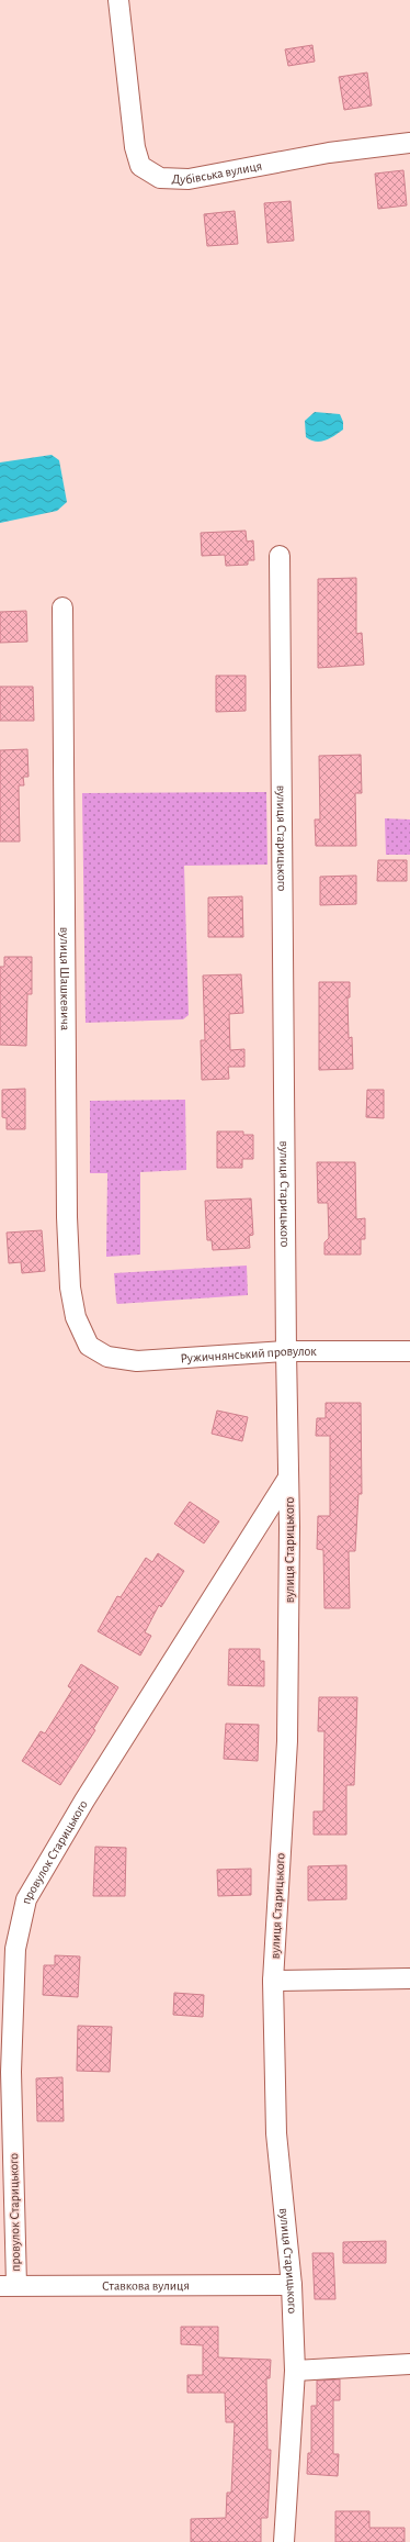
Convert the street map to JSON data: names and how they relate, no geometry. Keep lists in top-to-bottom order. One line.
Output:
{"streets":{"street":["Дубівська вулиця","вулиця Старицького","вулиця Шашкевича","Ружичнянський провулок","провулок Старицького","Ставкова вулиця"]},"crossings":[["вулиця Старицького","Ружичнянський провулок"],["вулиця Старицького","провулок Старицького"],["вулиця Старицького","Ставкова вулиця"],["вулиця Шашкевича","Ружичнянський провулок"],["провулок Старицького","Ставкова вулиця"]]}
